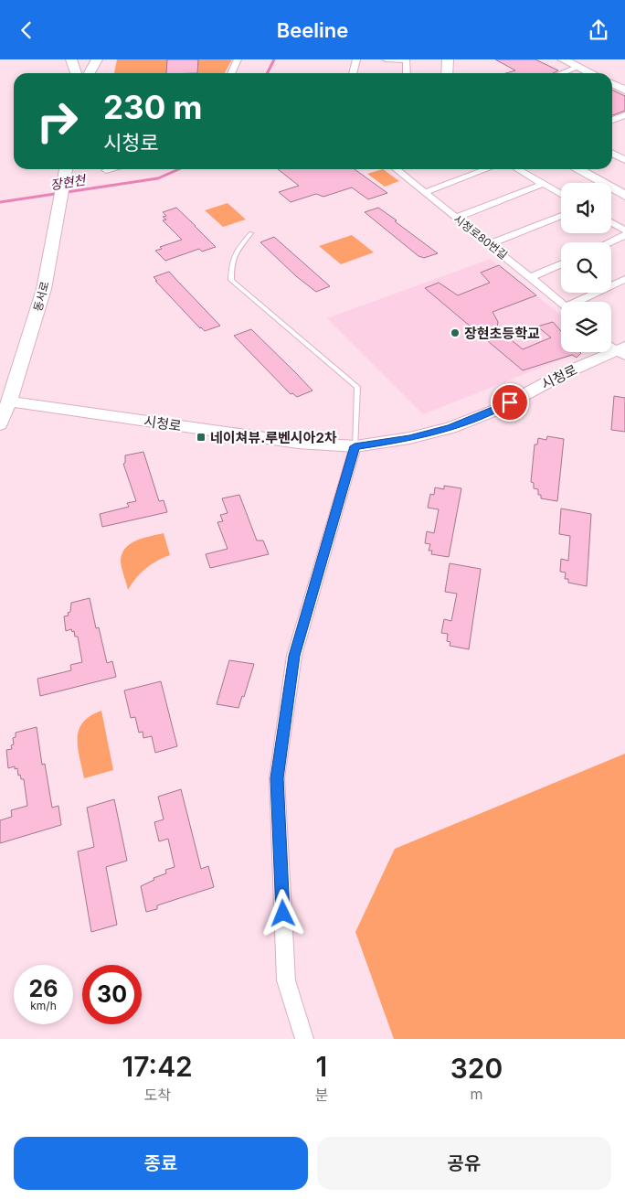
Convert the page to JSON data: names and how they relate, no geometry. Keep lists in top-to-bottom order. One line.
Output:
{"streets":{"street":["시청로80번길","동서로","시청로"]},"crossings":[["동서로","시청로"]],"water":["장현천"],"places":{"other":["장현초등학교"],"transit":["네이쳐뷰.루벤시아2차"]},"page":{"header":"Beeline","turn":["230 m","시청로"],"speed":"26 km/h","limit":"30","eta":["17:42","도착","1","분","320","m"],"buttons":["종료","공유"]}}
